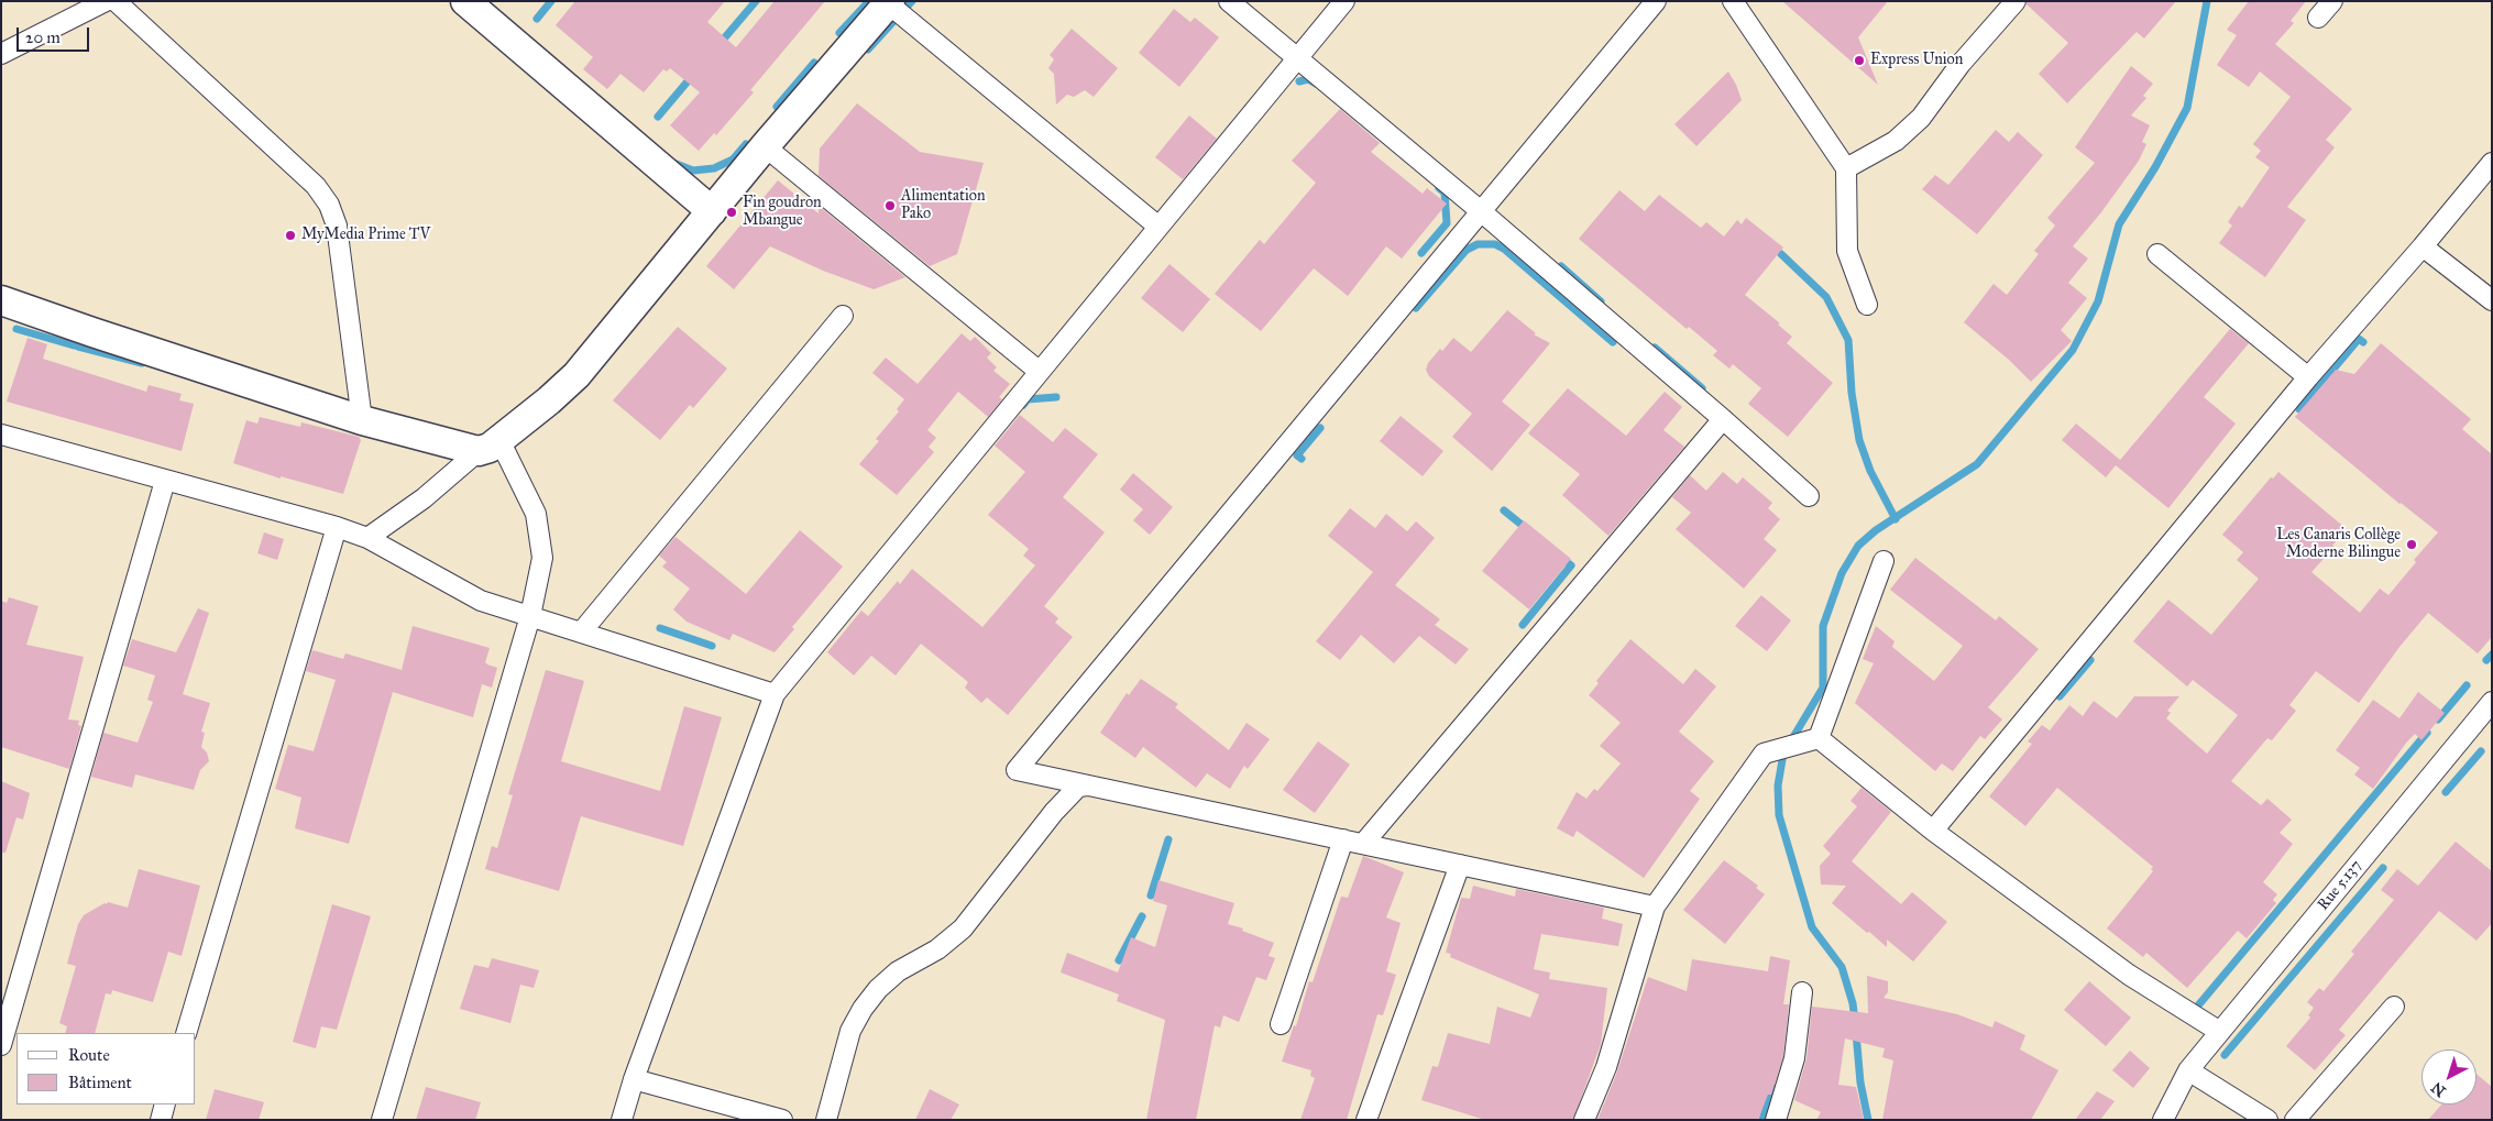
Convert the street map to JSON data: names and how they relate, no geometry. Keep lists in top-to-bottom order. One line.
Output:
{"streets":{"street":["Rue 5.137"]},"places":["Express Union","Alimentation Pako","Fin goudron Mbangue","MyMedia Prime TV","Les Canaris Collège Moderne Bilingue"],"legend":["Route","Bâtiment"],"scale_bar":"20 m","north":"bottom left"}
